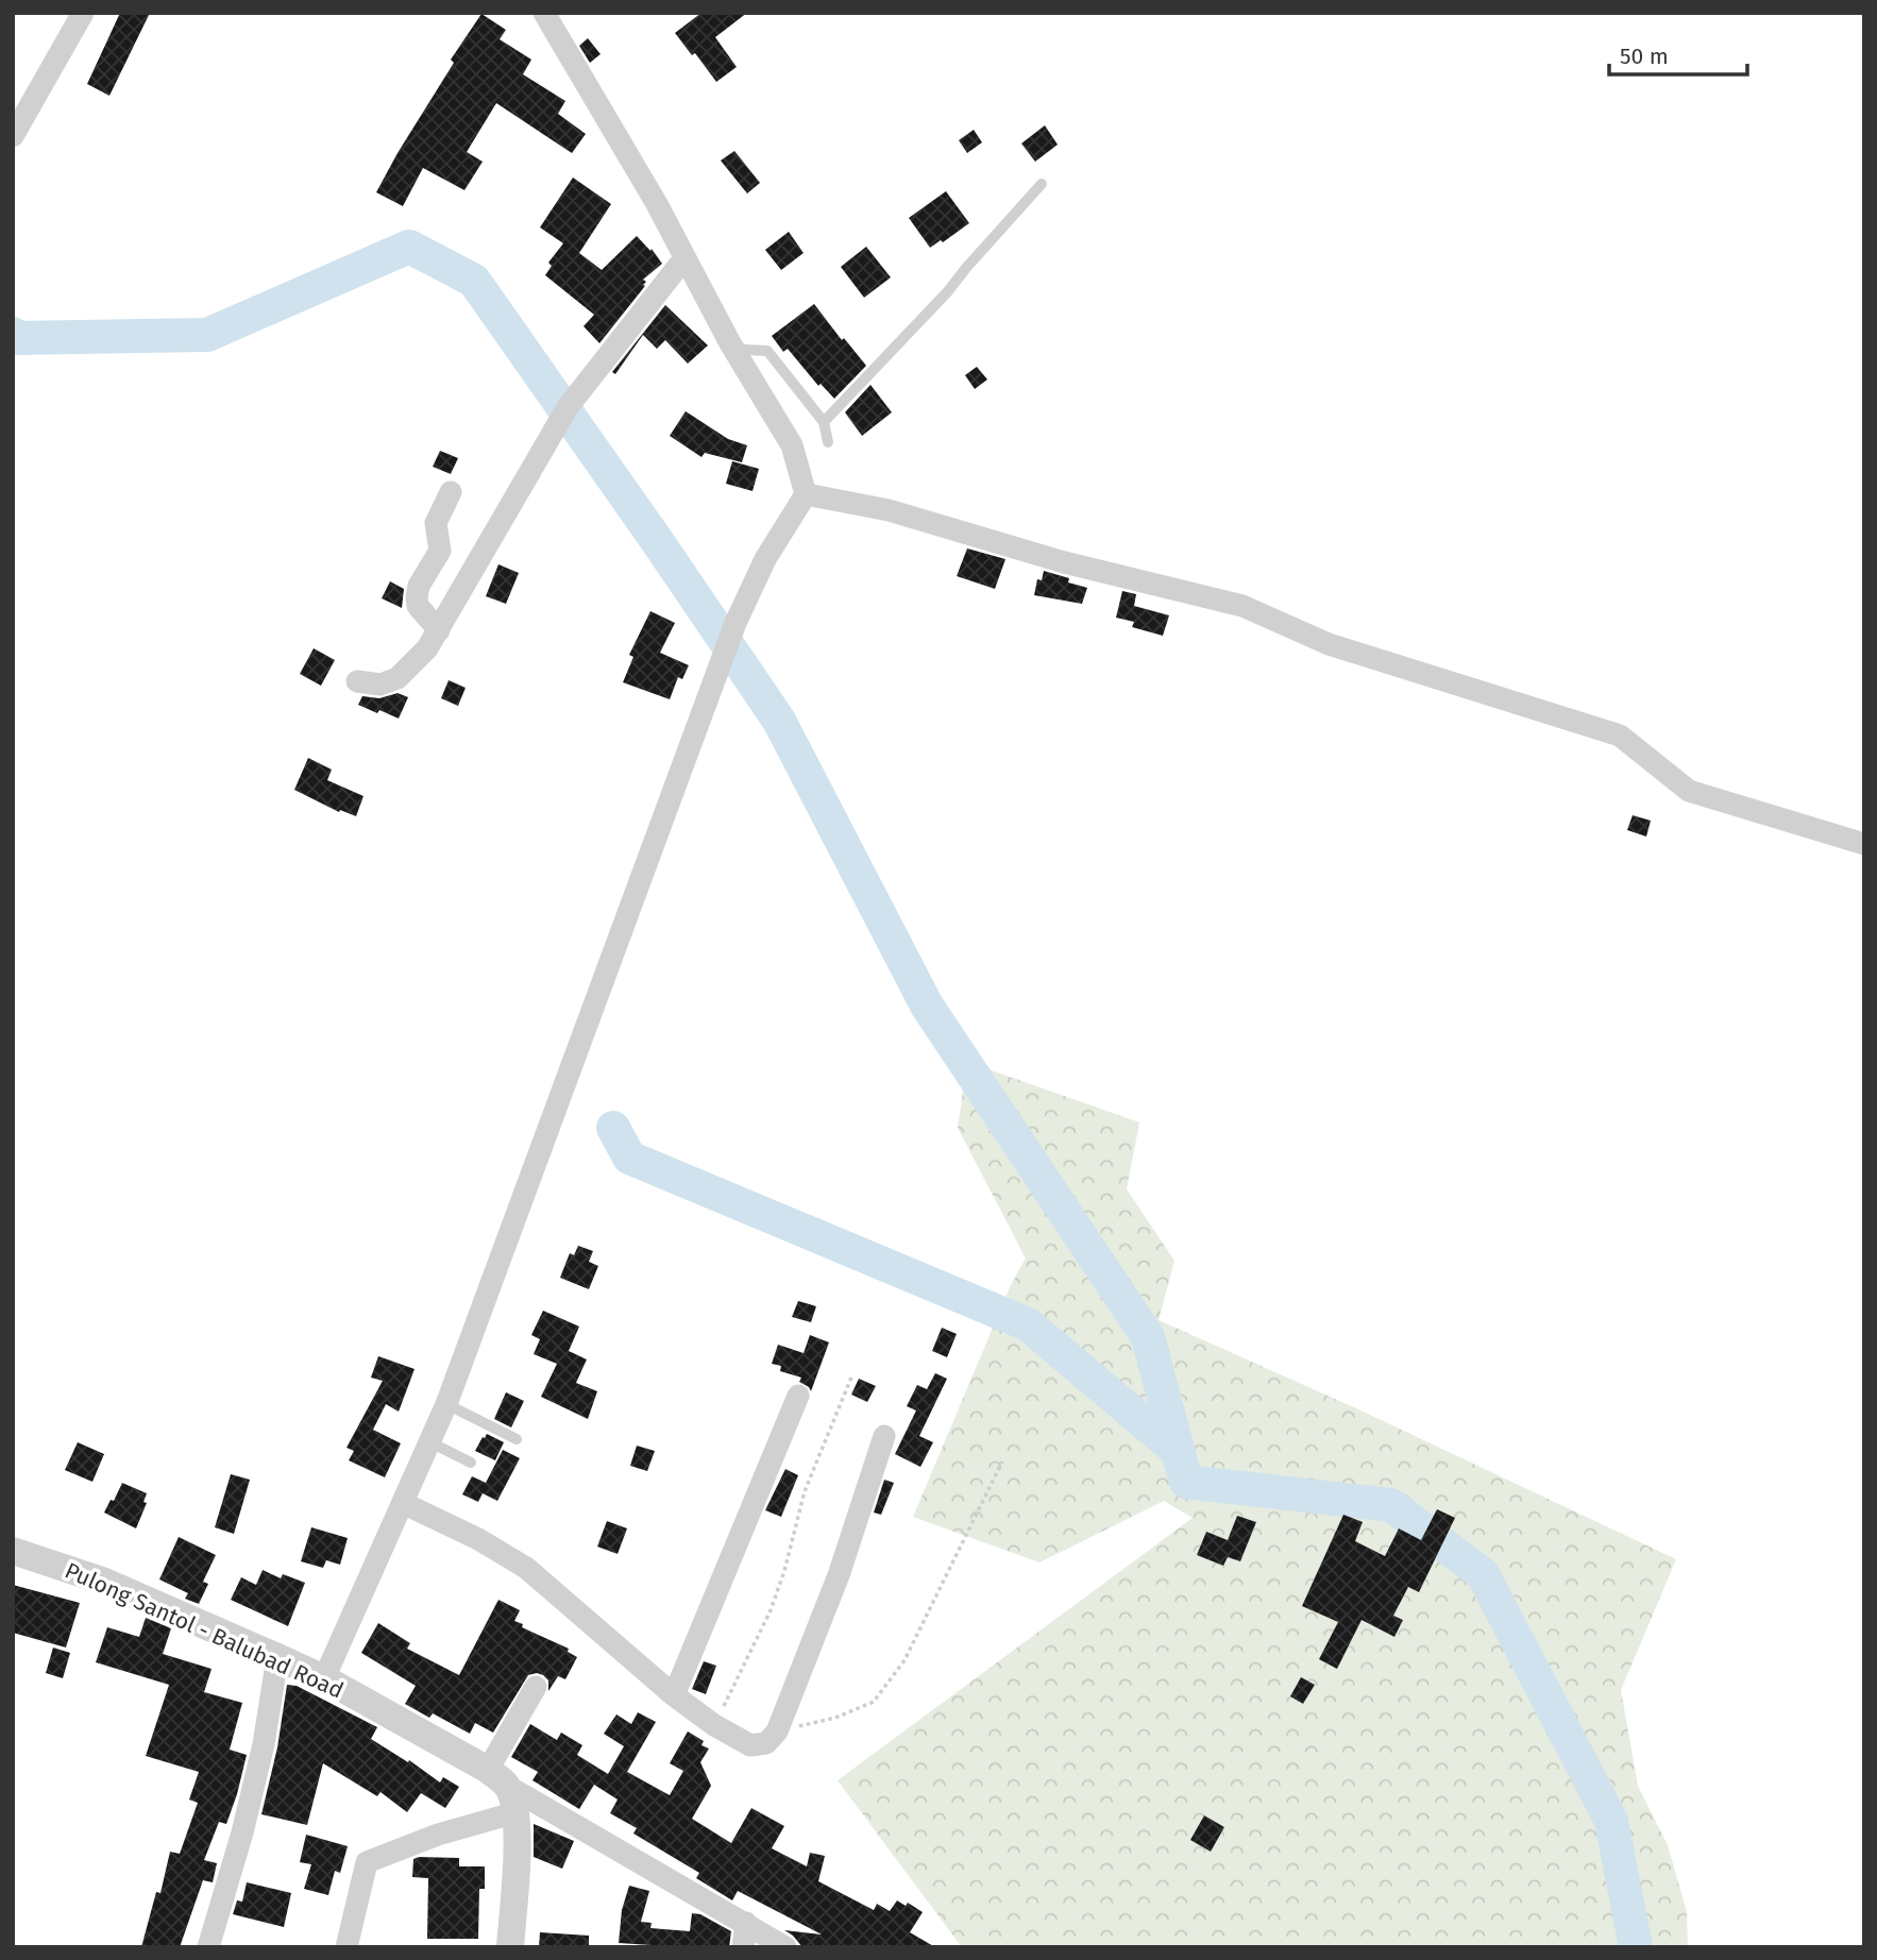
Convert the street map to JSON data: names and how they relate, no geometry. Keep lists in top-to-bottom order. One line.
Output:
{"streets":{"street":["Pulong Santol - Balubad Road"]},"scale_bar":"50 m"}
